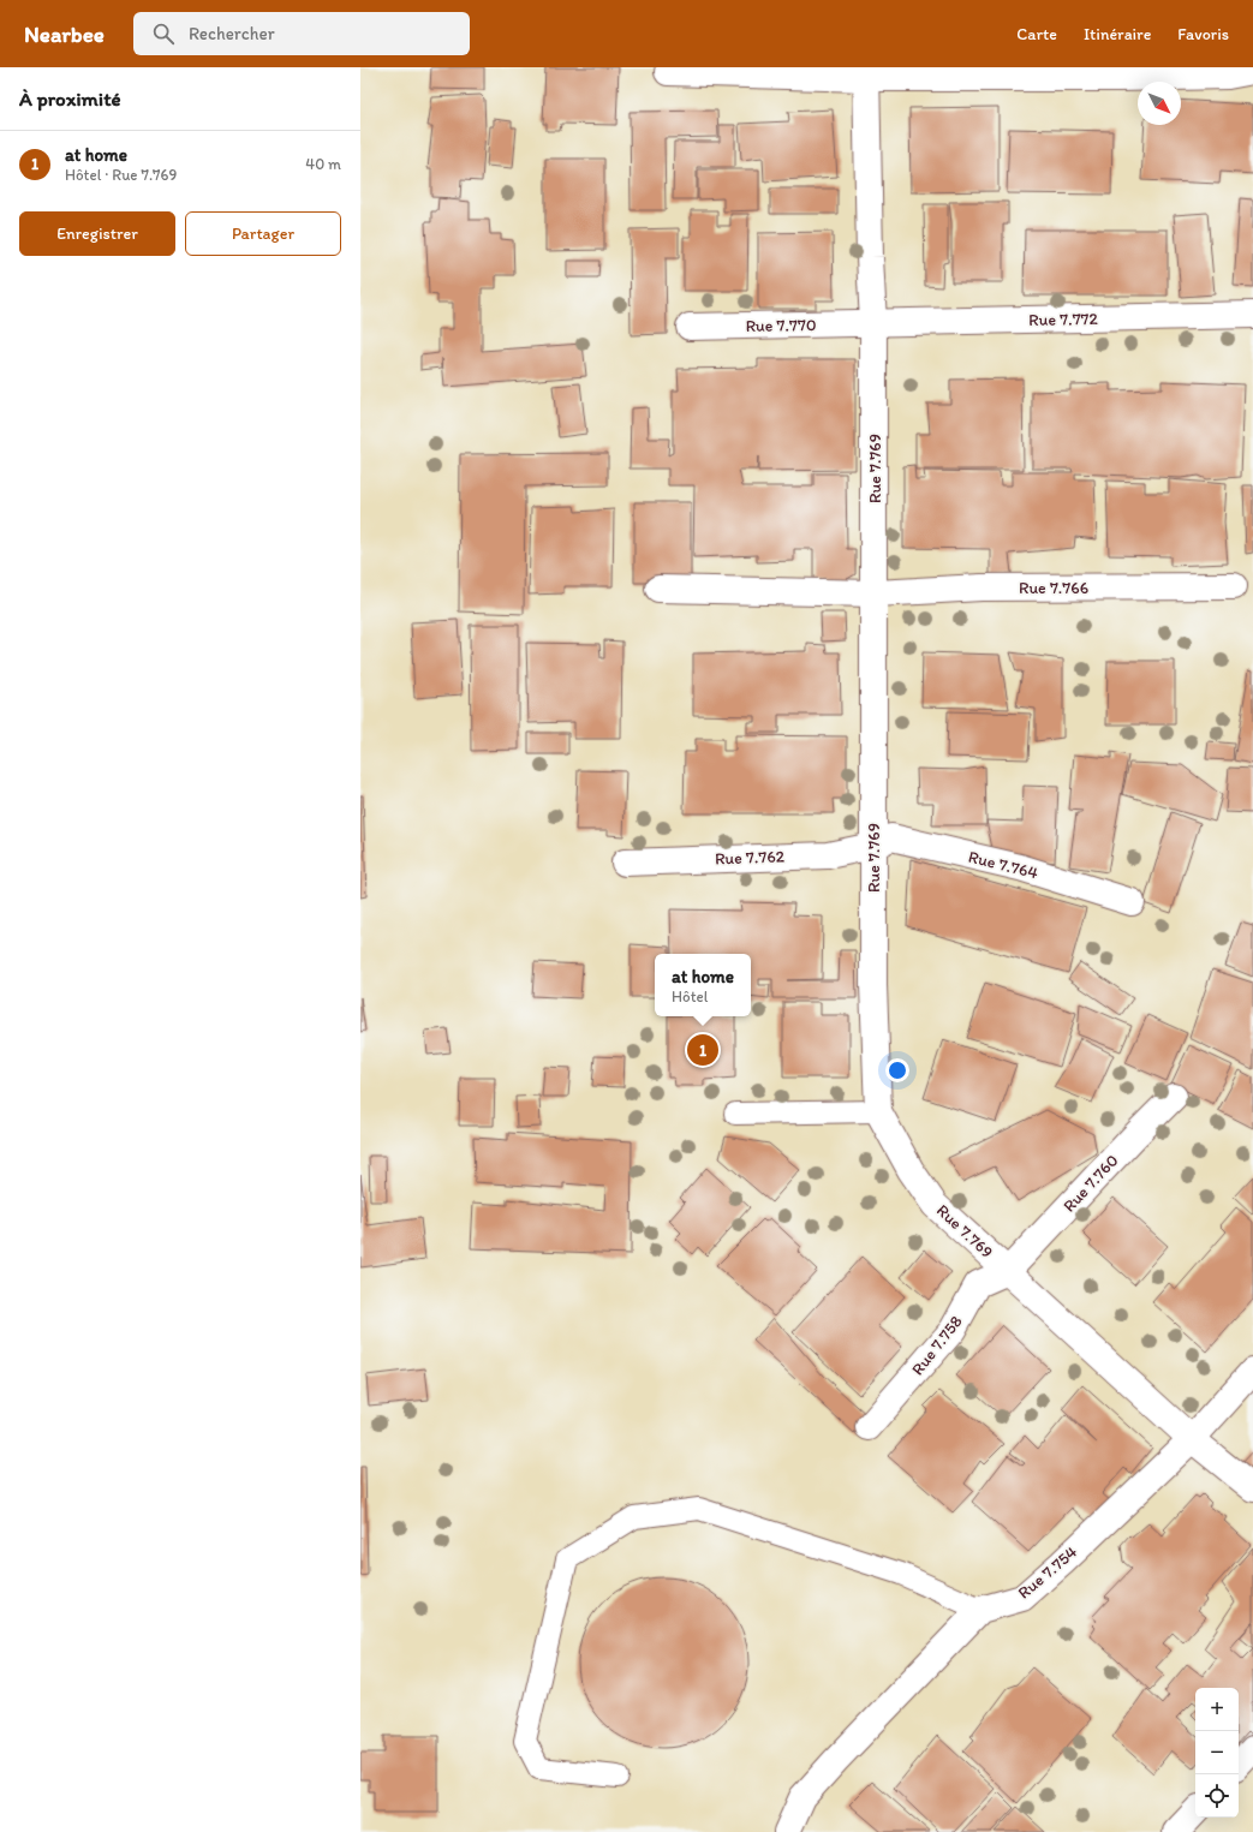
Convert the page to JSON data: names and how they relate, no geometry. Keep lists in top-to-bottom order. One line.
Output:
{"streets":{"street":["Rue 7.772","Rue 7.770","Rue 7.769","Rue 7.766","Rue 7.762","Rue 7.764","Rue 7.760","Rue 7.758","Rue 7.754"]},"crossings":[["Rue 7.772","Rue 7.770"],["Rue 7.772","Rue 7.769"],["Rue 7.770","Rue 7.769"],["Rue 7.769","Rue 7.766"],["Rue 7.769","Rue 7.762"],["Rue 7.769","Rue 7.764"],["Rue 7.769","Rue 7.760"],["Rue 7.769","Rue 7.758"],["Rue 7.769","Rue 7.754"],["Rue 7.762","Rue 7.764"],["Rue 7.760","Rue 7.758"]],"north":"bottom right","page":{"header":"Nearbee","search":"Rechercher","nav":["Carte","Itinéraire","Favoris"],"heading":"À proximité","list":[{"mark":"1","name":"at home","note":"Hôtel · Rue 7.769","value":"40 m"}],"buttons":["Enregistrer","Partager"],"popup":["at home","Hôtel"],"pins":"1","map_buttons":["+","−"]}}
